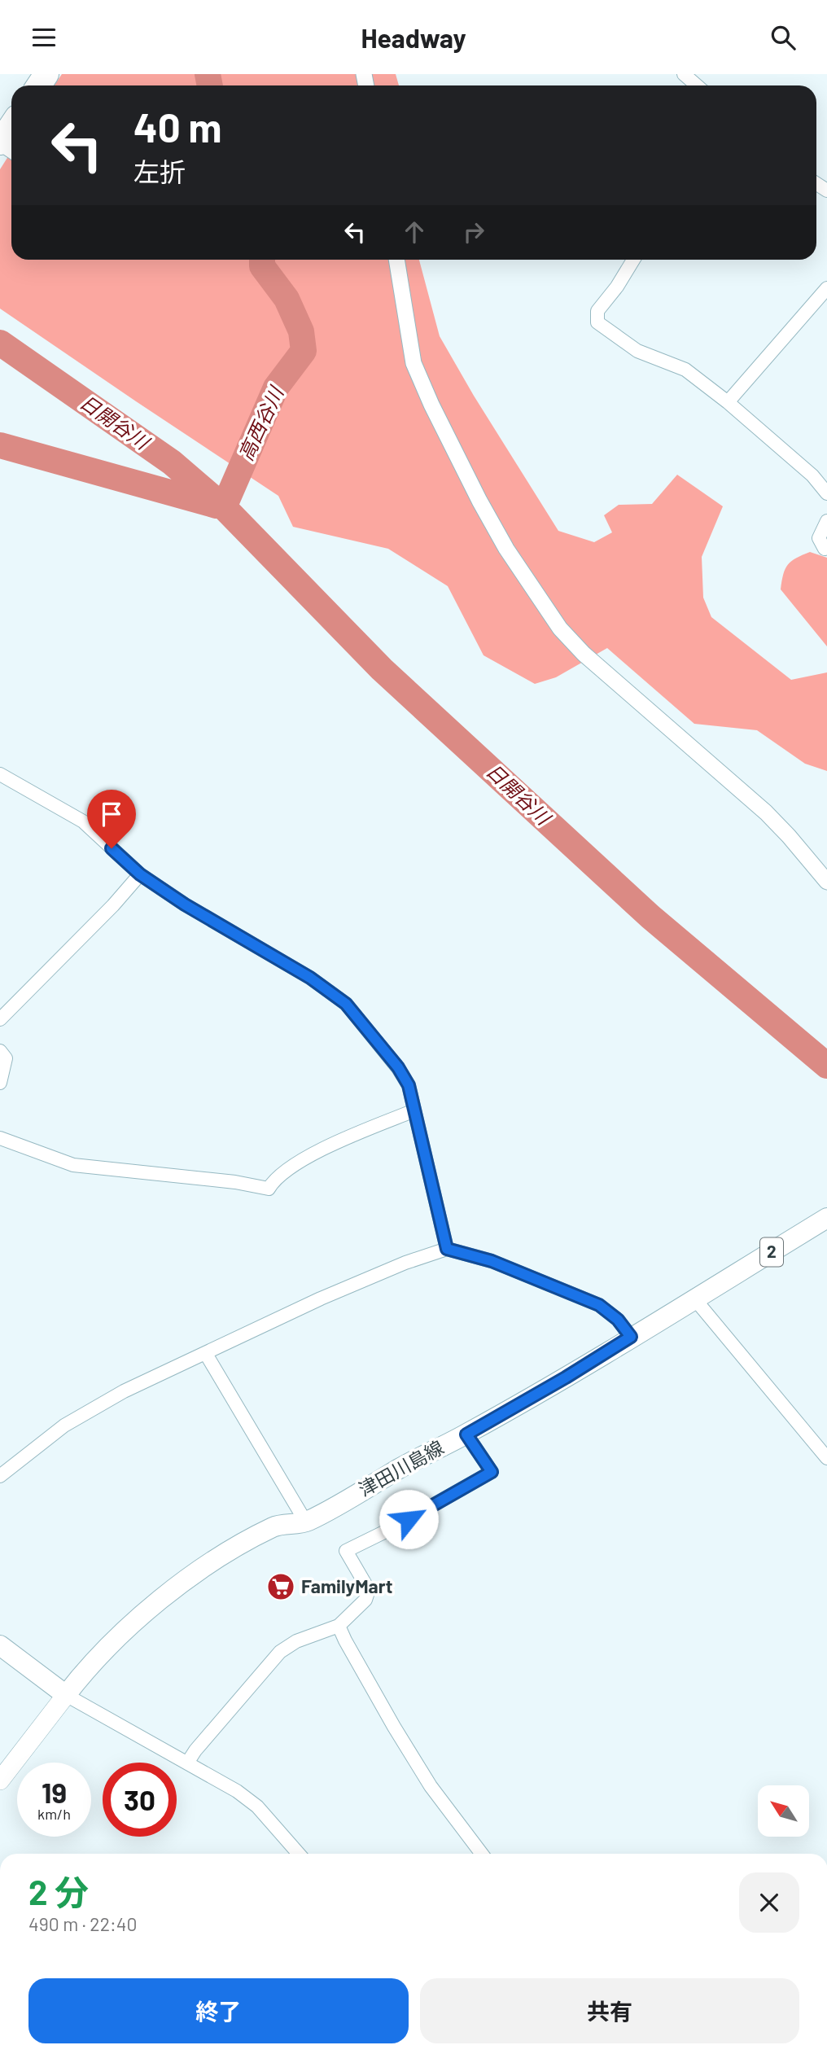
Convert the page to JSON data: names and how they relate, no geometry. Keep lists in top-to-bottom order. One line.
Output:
{"streets":{"main road":["2","津田川島線"]},"water":["日開谷川","高西谷川"],"places":{"supermarket":["FamilyMart"]},"north":"top left","page":{"header":"Headway","turn":["40 m","左折"],"speed":"19 km/h","limit":"30","heading":["2 分","490 m · 22:40"],"buttons":["終了","共有"]}}
